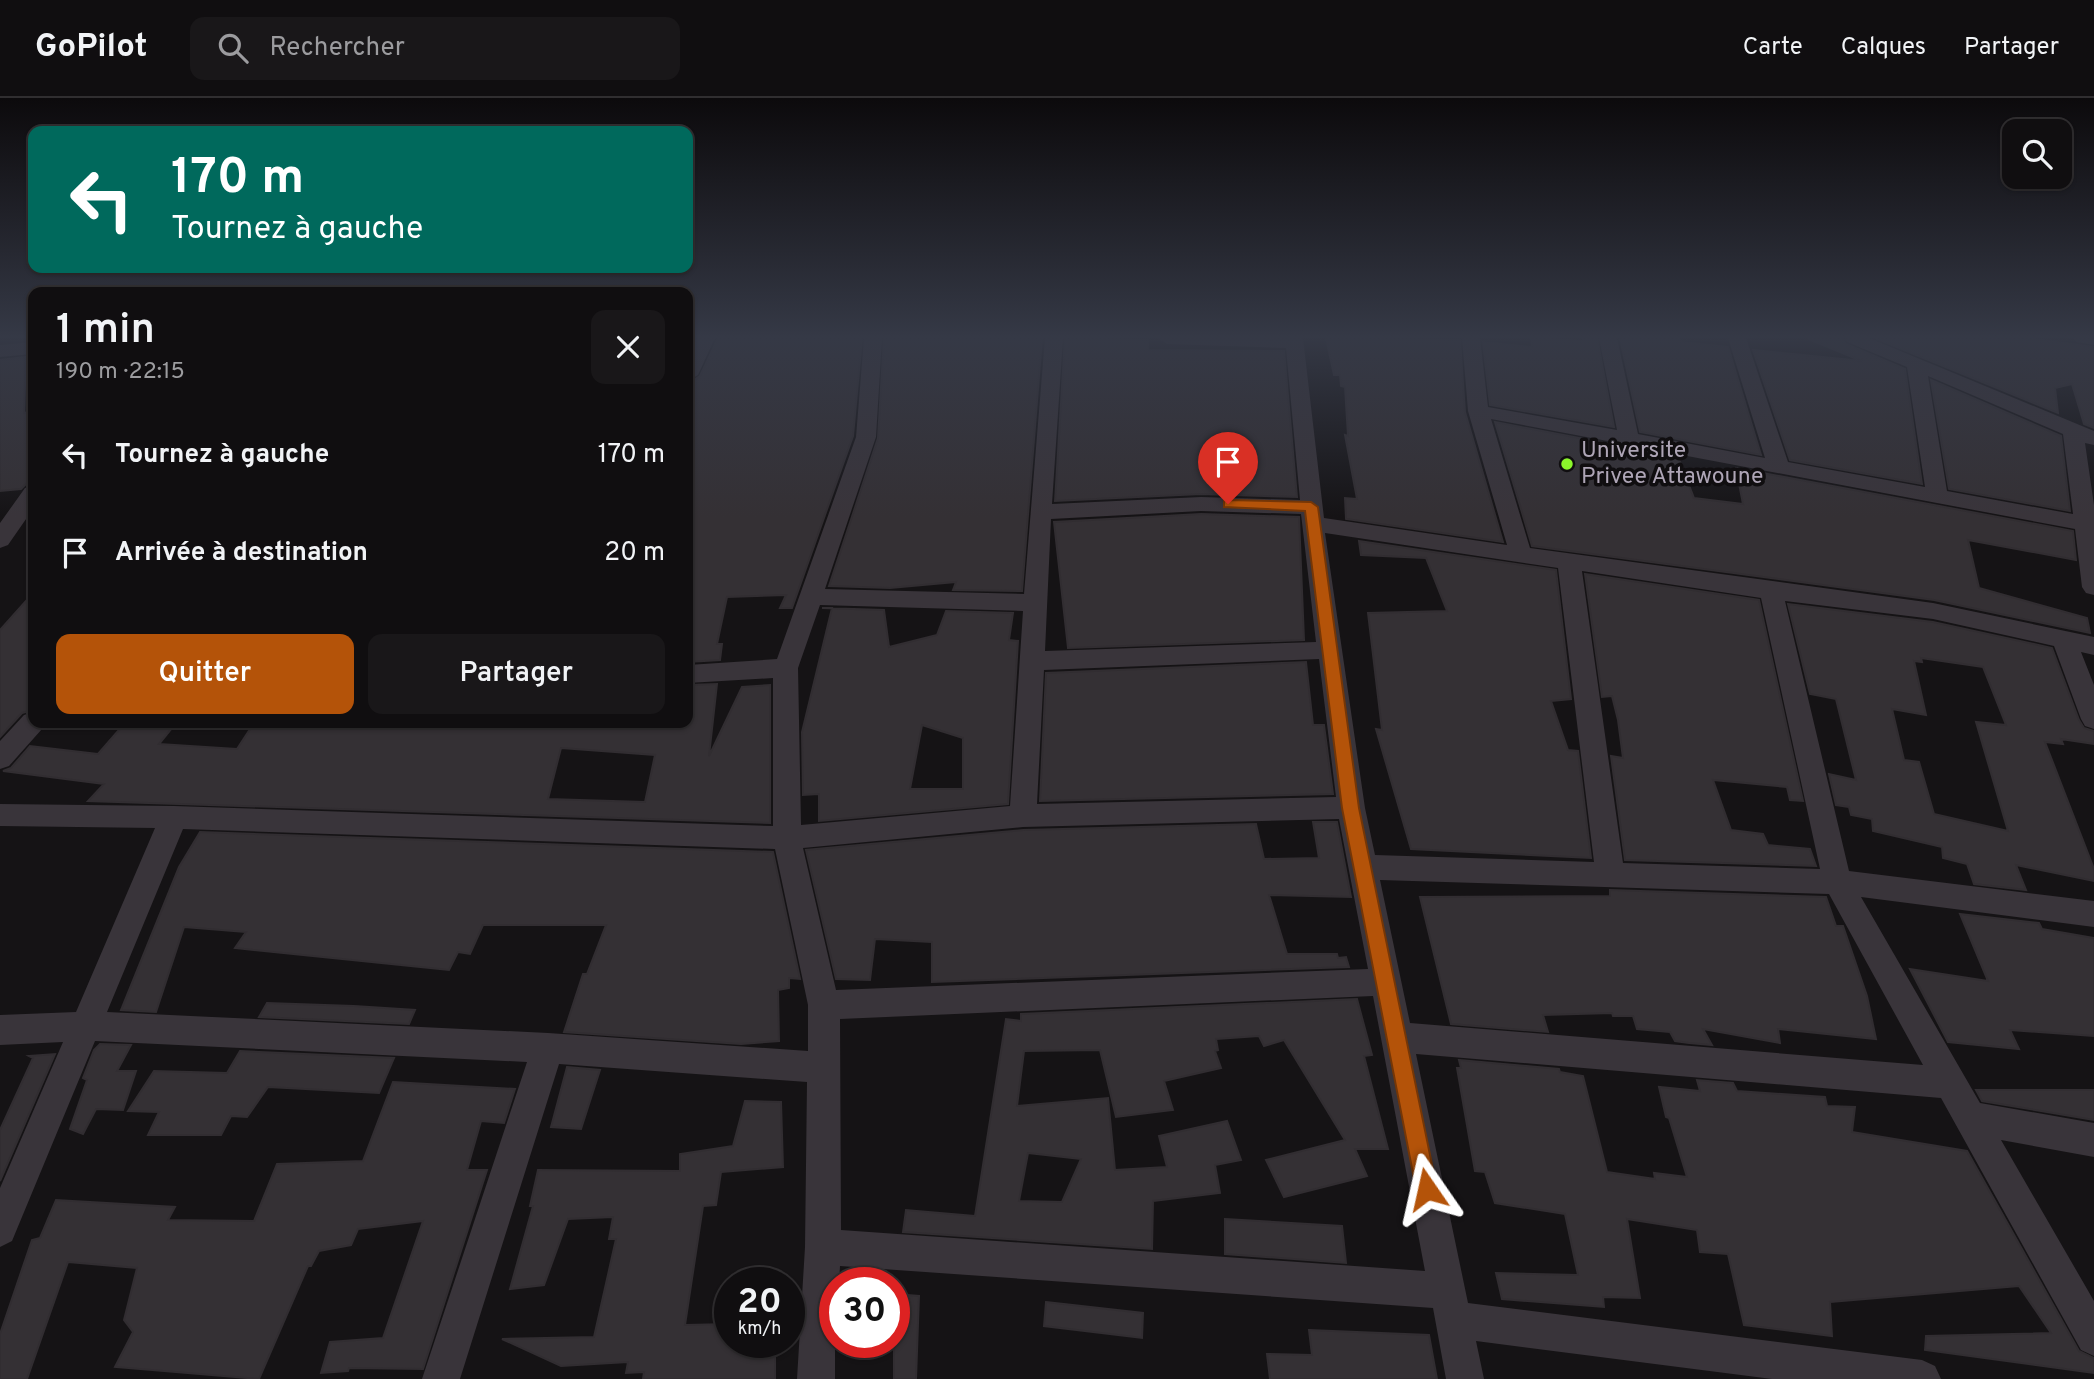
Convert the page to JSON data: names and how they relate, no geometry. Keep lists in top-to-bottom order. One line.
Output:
{"places":["Universite Privee Attawoune"],"page":{"header":"GoPilot","search":"Rechercher","nav":["Carte","Calques","Partager"],"turn":["170 m","Tournez à gauche"],"heading":["1 min","190 m · 22:15"],"list":[{"name":"Tournez à gauche","value":"170 m"},{"name":"Arrivée à destination","value":"20 m"}],"buttons":["Quitter","Partager"],"speed":"20 km/h","limit":"30"}}
